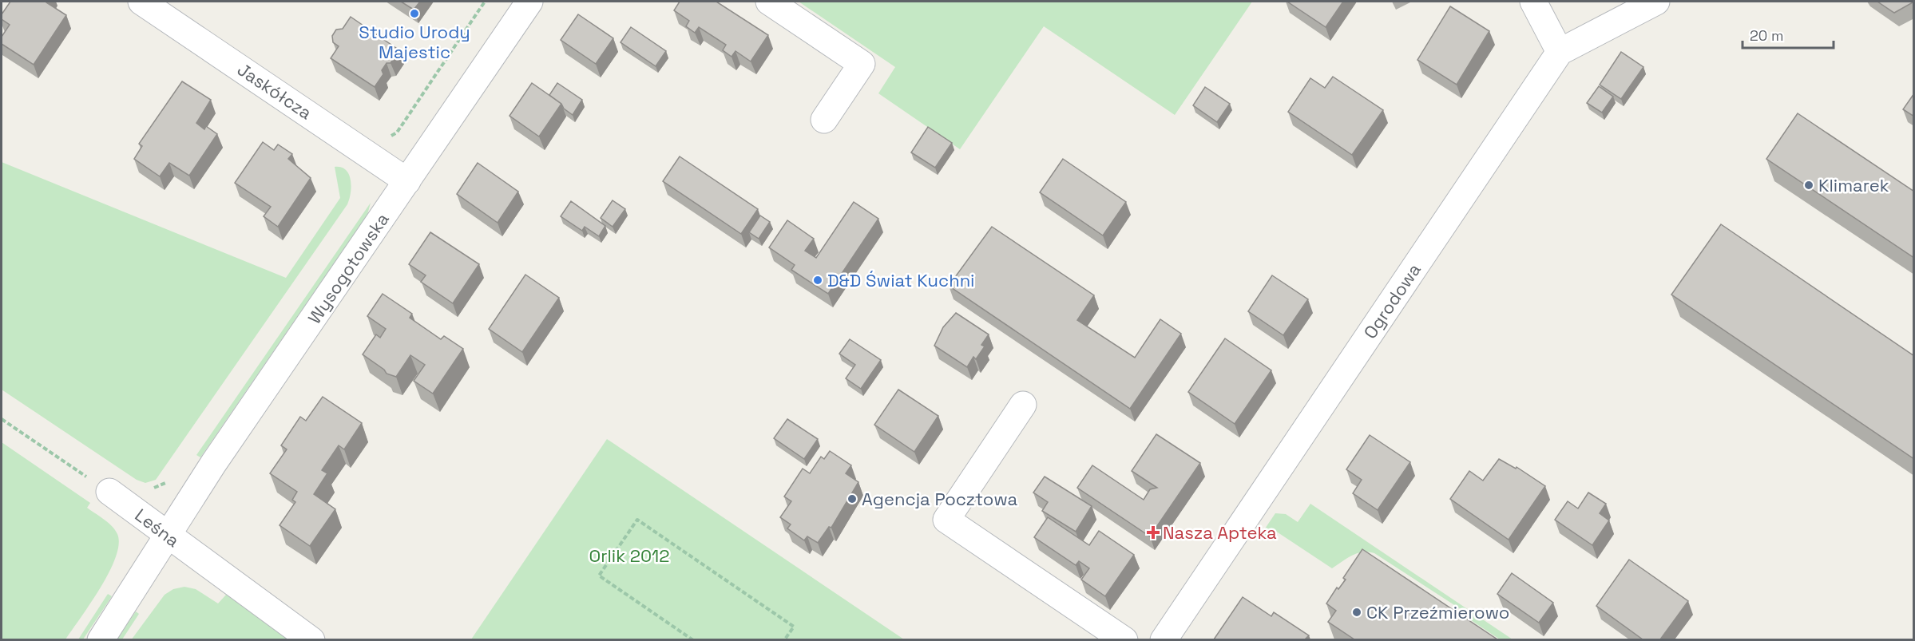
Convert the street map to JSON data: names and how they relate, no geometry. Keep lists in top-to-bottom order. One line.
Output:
{"streets":{"street":["Jaskółcza","Wysogotowska","Ogrodowa","Leśna"]},"crossings":[["Jaskółcza","Wysogotowska"],["Wysogotowska","Leśna"]],"parks":["Orlik 2012"],"places":{"other":["Studio Urody Majestic","Klimarek","D&D Świat Kuchni","Agencja Pocztowa","CK Przeźmierowo"],"health":["Nasza Apteka"]},"scale_bar":"20 m"}
